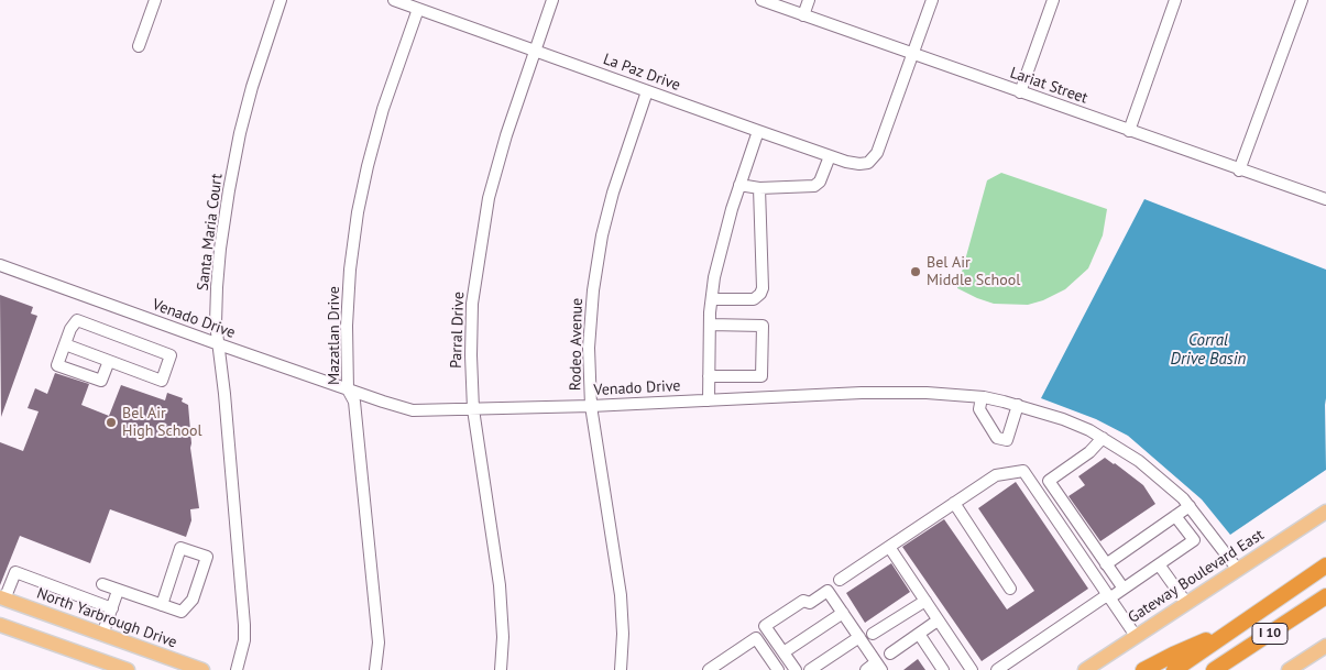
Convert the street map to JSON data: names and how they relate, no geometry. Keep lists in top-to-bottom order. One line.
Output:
{"streets":{"highway":["I 10"],"main road":["Gateway Boulevard East","North Yarbrough Drive"],"street":["La Paz Drive","Lariat Street","Santa Maria Court","Venado Drive","Parral Drive","Mazatlan Drive","Rodeo Avenue"]},"crossings":[["La Paz Drive","Lariat Street"],["La Paz Drive","Parral Drive"],["La Paz Drive","Mazatlan Drive"],["La Paz Drive","Rodeo Avenue"],["Santa Maria Court","Venado Drive"],["Venado Drive","Parral Drive"],["Venado Drive","Mazatlan Drive"],["Venado Drive","Rodeo Avenue"],["Venado Drive","Gateway Boulevard East"]],"water":["Corral Drive Basin"],"places":["Bel Air Middle School","Bel Air High School"]}
